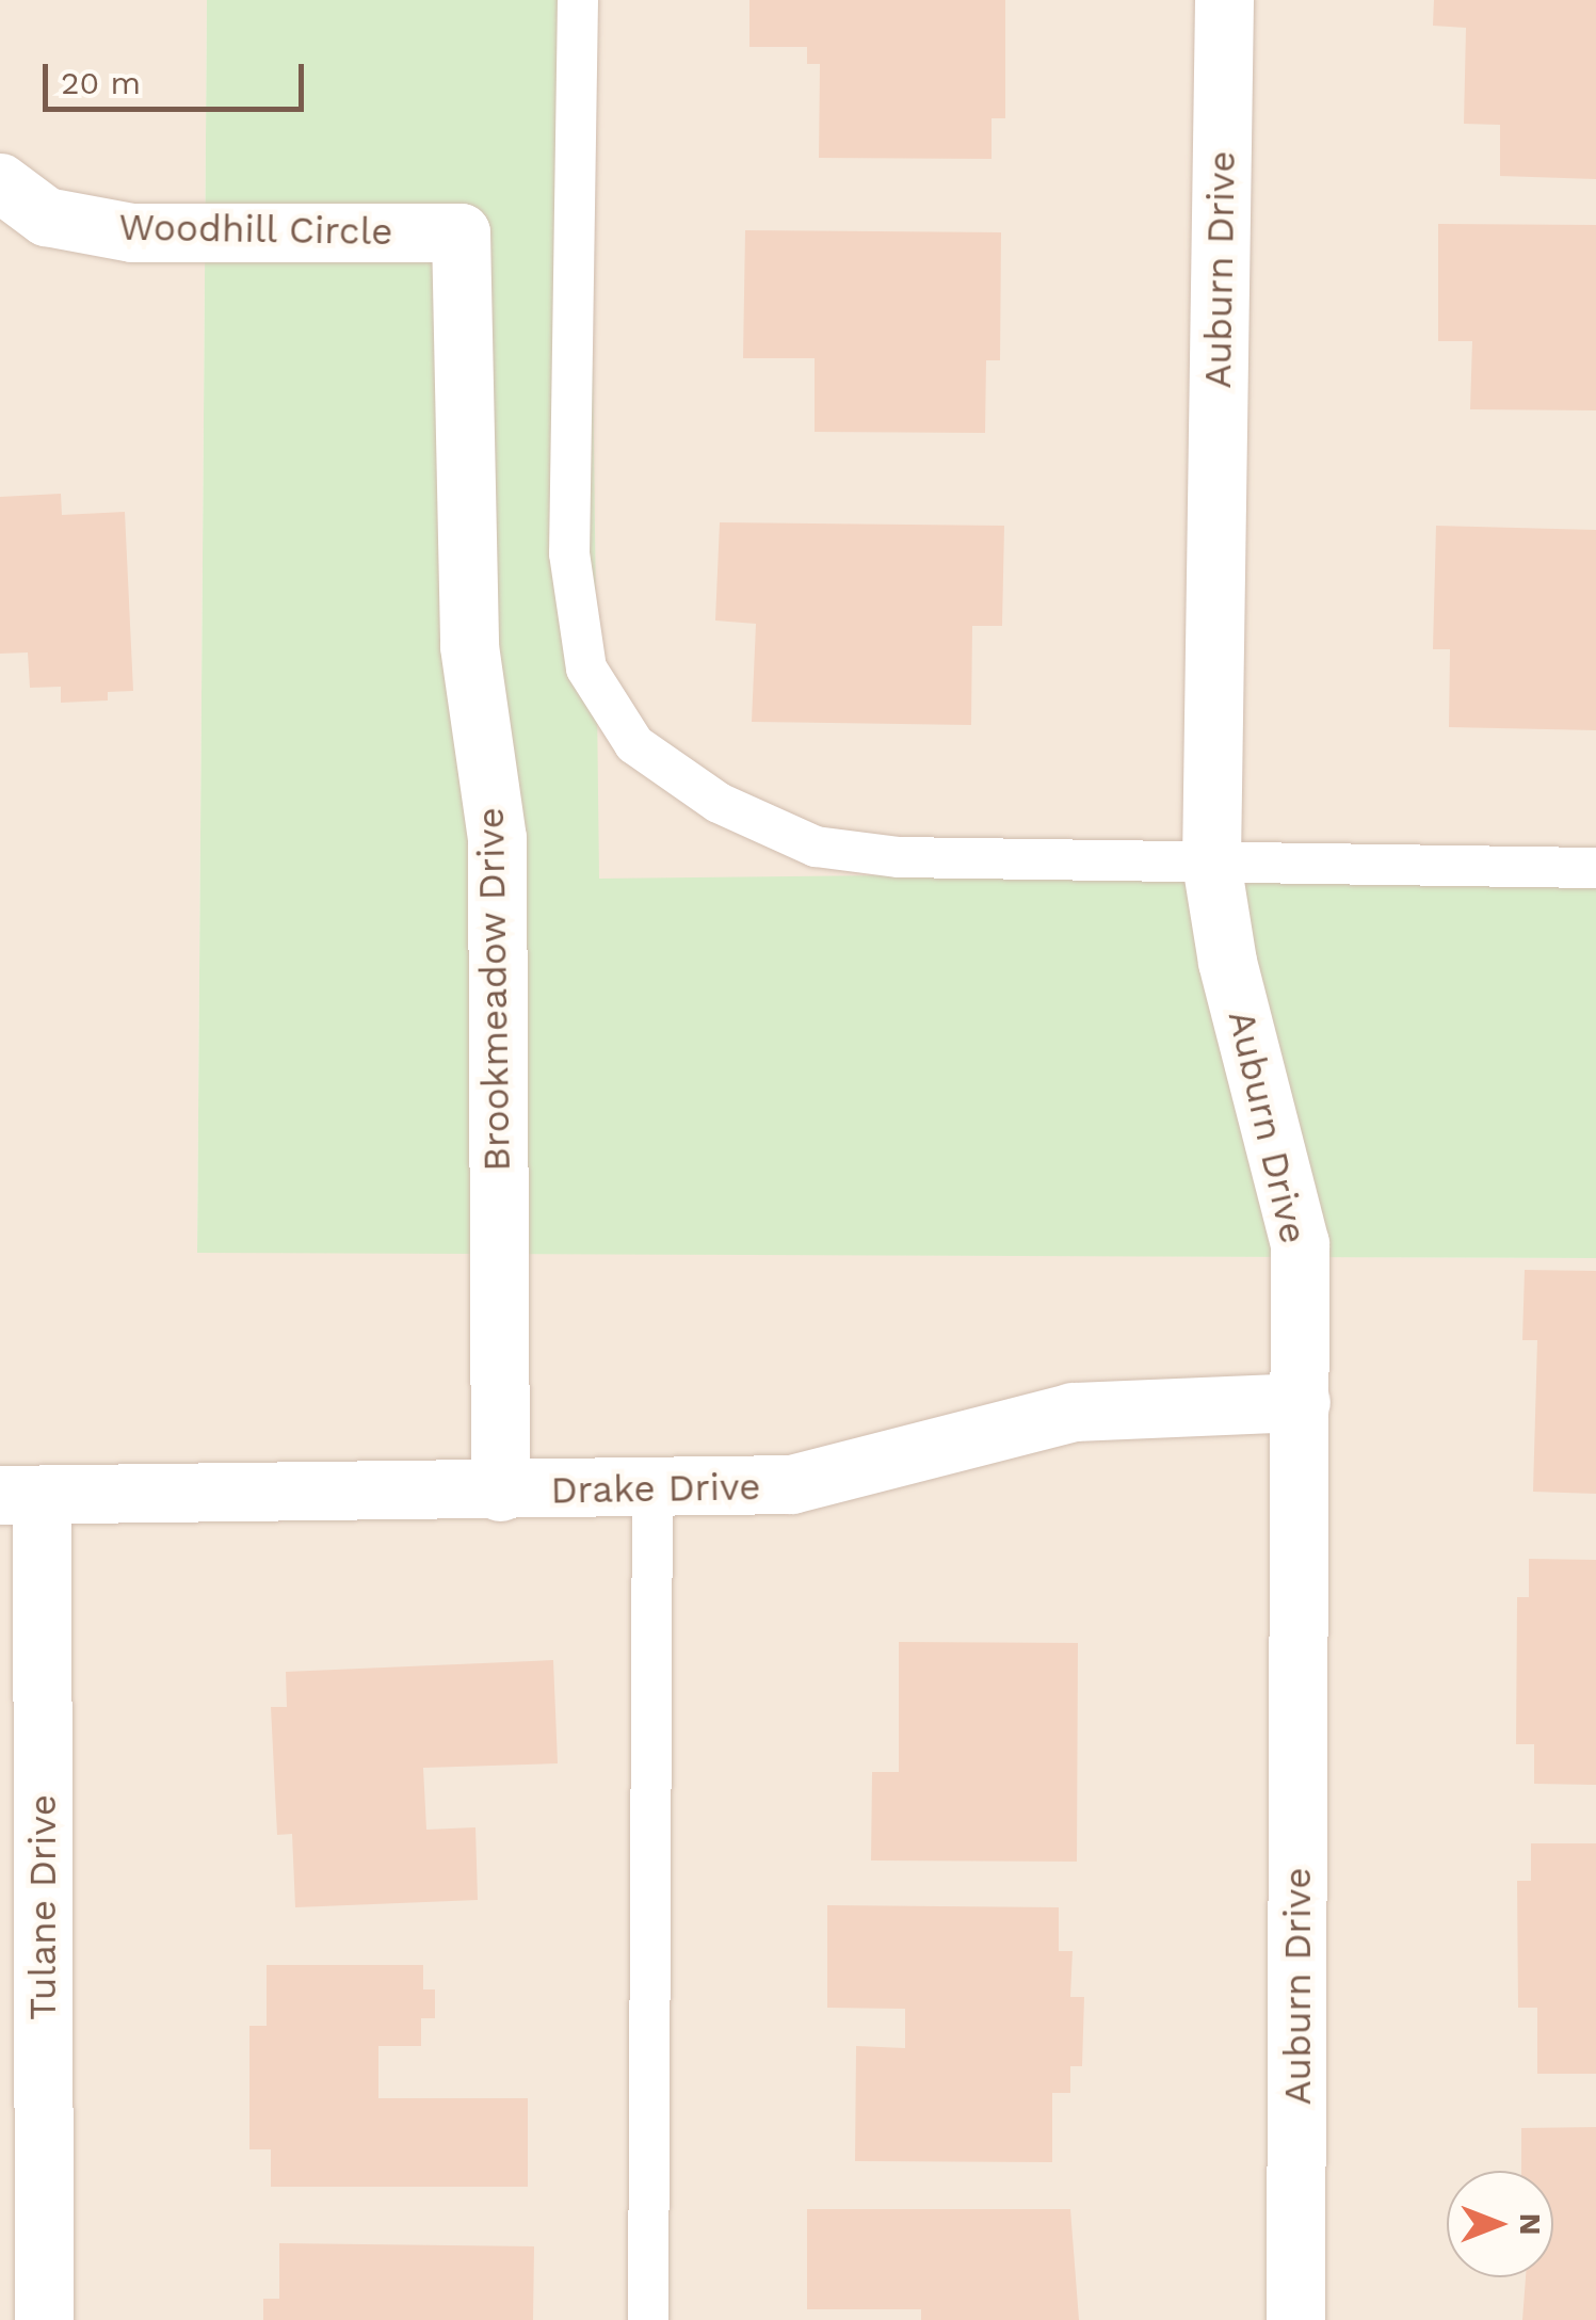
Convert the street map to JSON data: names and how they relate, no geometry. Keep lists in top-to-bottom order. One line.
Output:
{"streets":{"street":["Woodhill Circle","Auburn Drive","Brookmeadow Drive","Drake Drive","Tulane Drive"]},"crossings":[["Woodhill Circle","Brookmeadow Drive"],["Auburn Drive","Drake Drive"],["Brookmeadow Drive","Drake Drive"],["Drake Drive","Tulane Drive"]],"scale_bar":"20 m","north":"right"}
